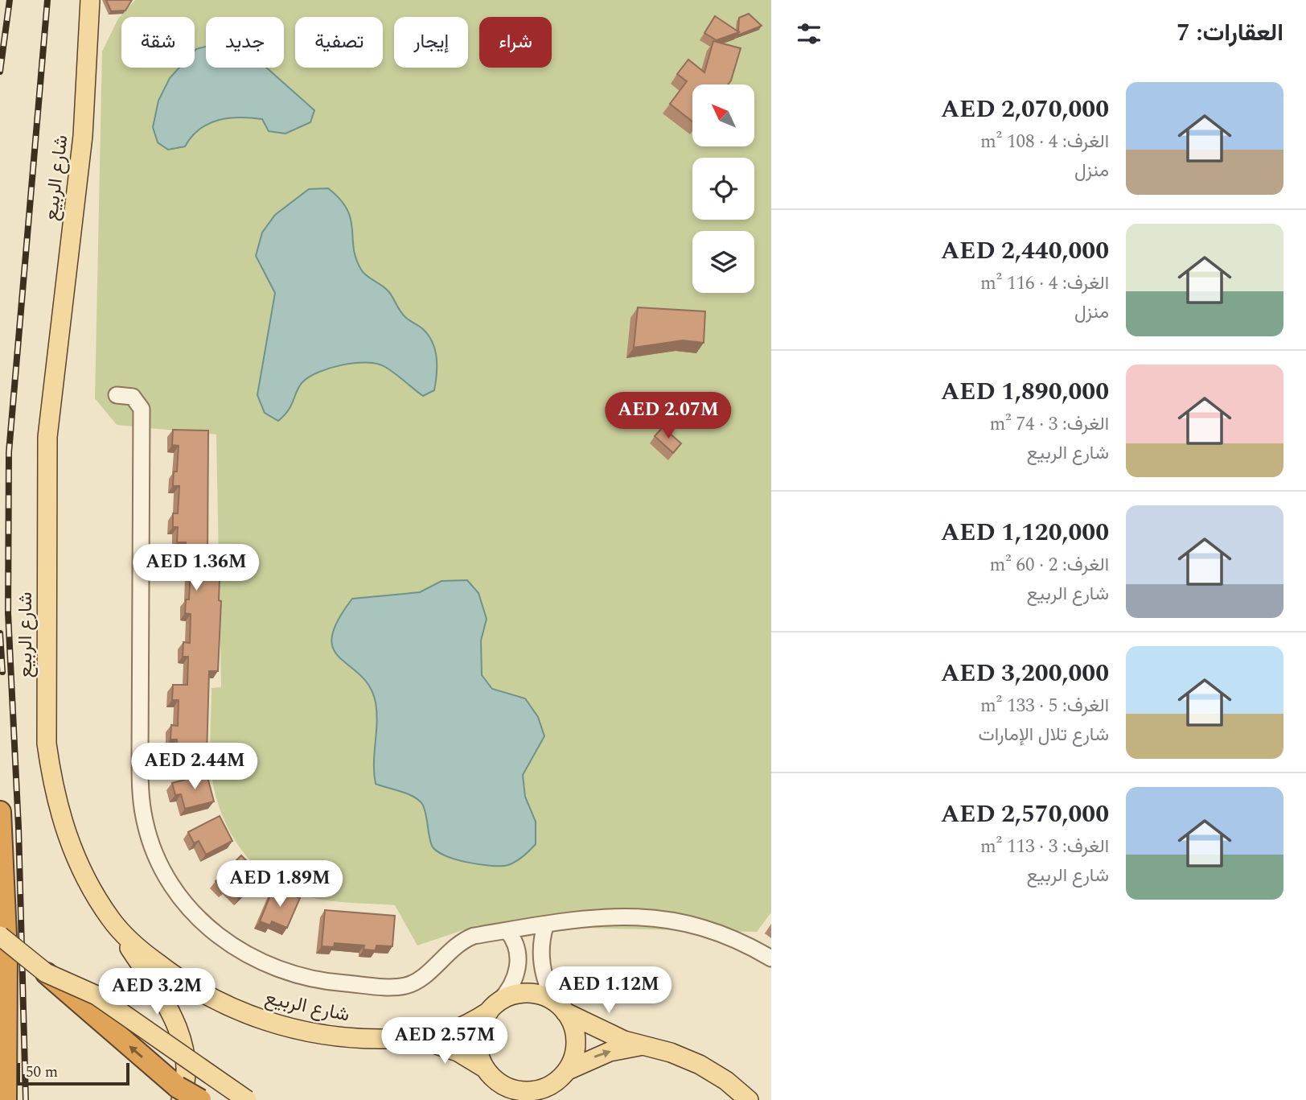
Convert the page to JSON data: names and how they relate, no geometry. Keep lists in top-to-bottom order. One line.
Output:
{"streets":{"main road":["شارع الربيع"]},"scale_bar":"50 m","north":"top left","page":{"heading":"العقارات: 7","chip":["شراء","إيجار","تصفية","جديد","شقة"],"list":[{"name":"AED 2,070,000","note":"الغرف: 4 · 108 m² · منزل"},{"name":"AED 2,440,000","note":"الغرف: 4 · 116 m² · منزل"},{"name":"AED 1,890,000","note":"الغرف: 3 · 74 m² · شارع الربيع"},{"name":"AED 1,120,000","note":"الغرف: 2 · 60 m² · شارع الربيع"},{"name":"AED 3,200,000","note":"الغرف: 5 · 133 m² · شارع تلال الإمارات"},{"name":"AED 2,570,000","note":"الغرف: 3 · 113 m² · شارع الربيع"}],"price":["AED 2.07M","AED 1.36M","AED 2.44M","AED 1.89M","AED 1.12M","AED 3.2M","AED 2.57M"],"scale":"50 m"}}
